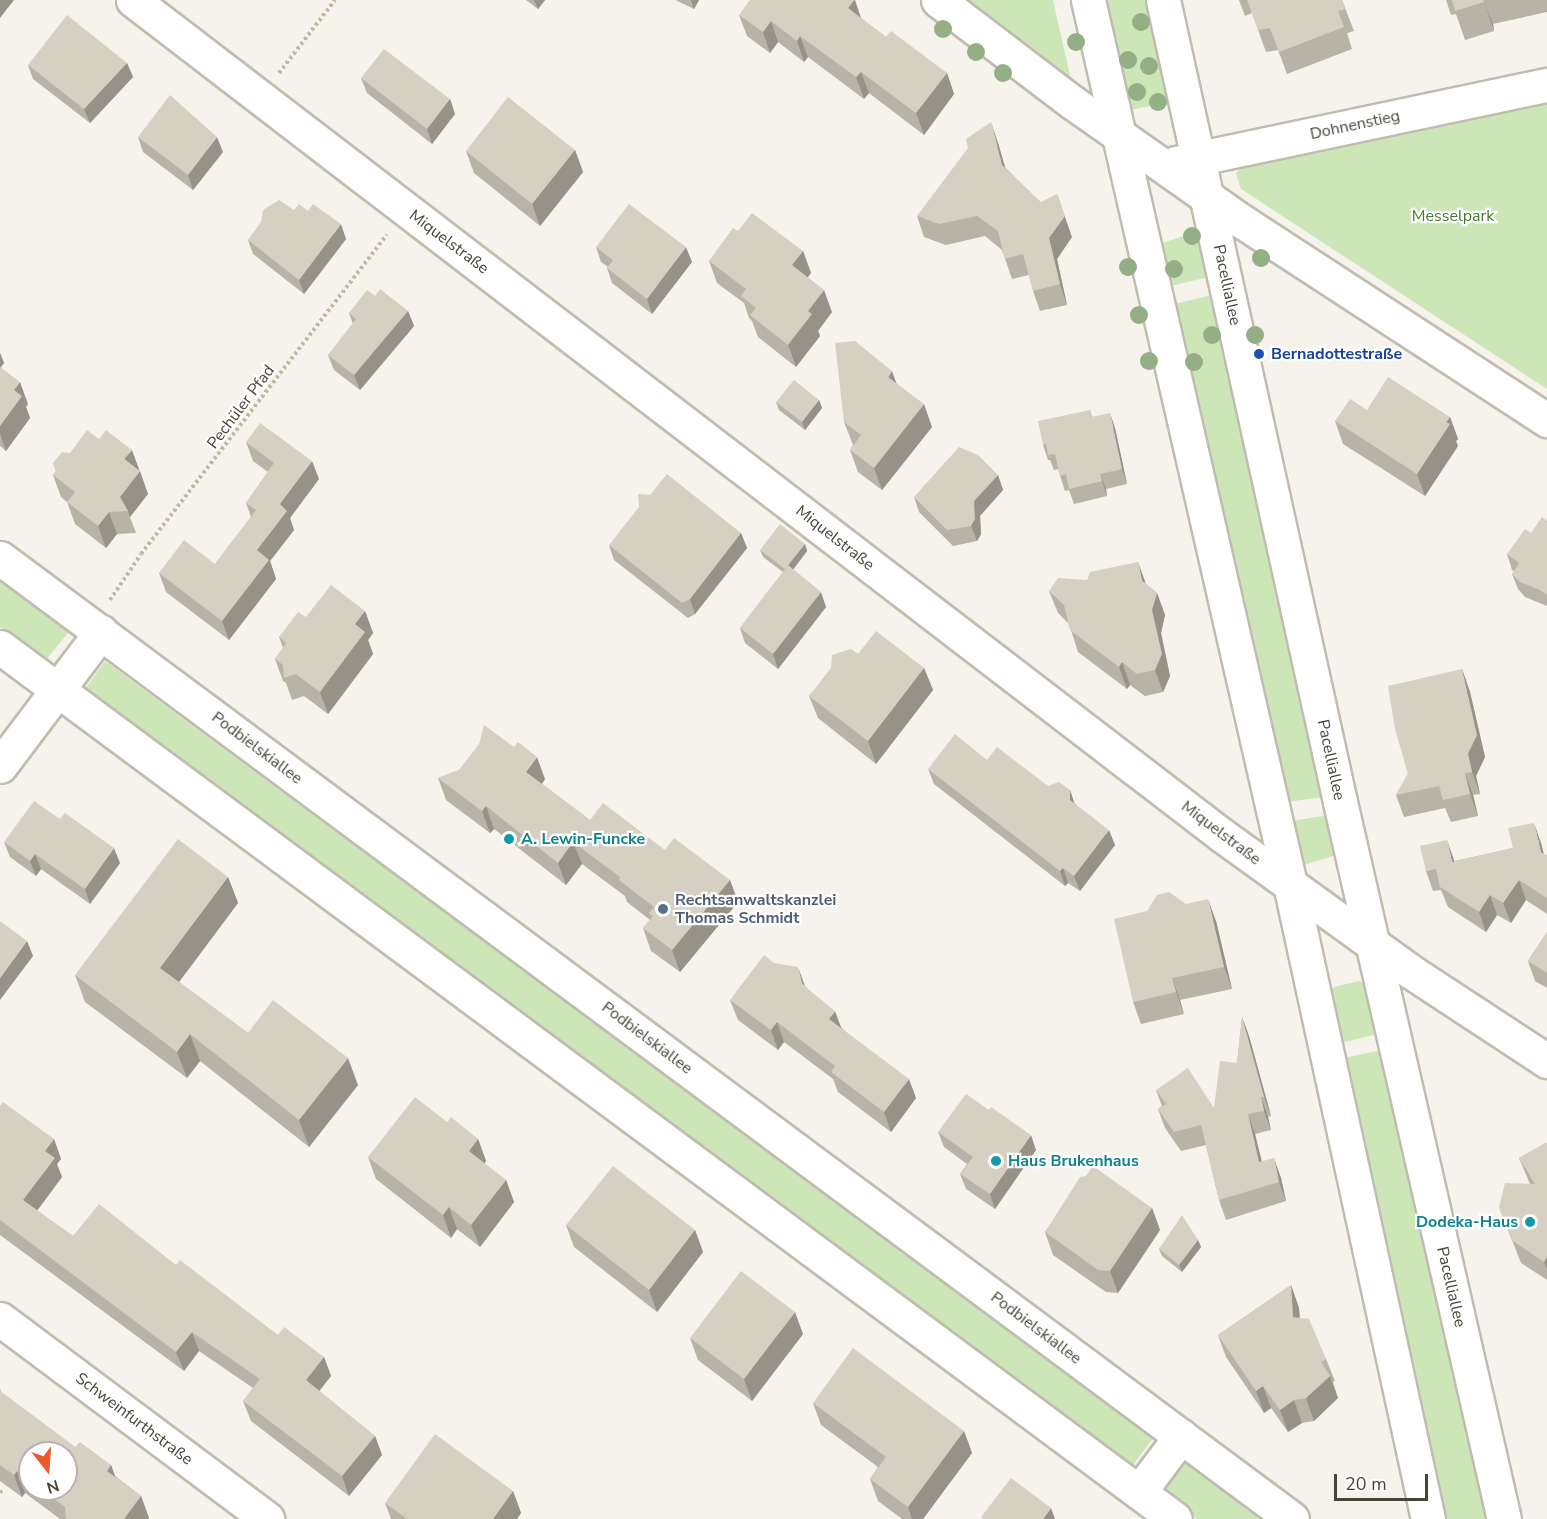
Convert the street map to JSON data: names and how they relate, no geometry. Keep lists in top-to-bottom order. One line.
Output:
{"streets":{"street":["Dohnenstieg","Miquelstraße","Pacelliallee","Podbielskiallee","Schweinfurthstraße"],"path":["Pechüler Pfad"]},"crossings":[["Dohnenstieg","Pacelliallee"],["Miquelstraße","Pacelliallee"],["Pechüler Pfad","Podbielskiallee"]],"parks":["Messelpark"],"places":["Bernadottestraße","A. Lewin-Funcke","Rechtsanwaltskanzlei Thomas Schmidt","Haus Brukenhaus","Dodeka-Haus"],"scale_bar":"20 m","north":"bottom"}
